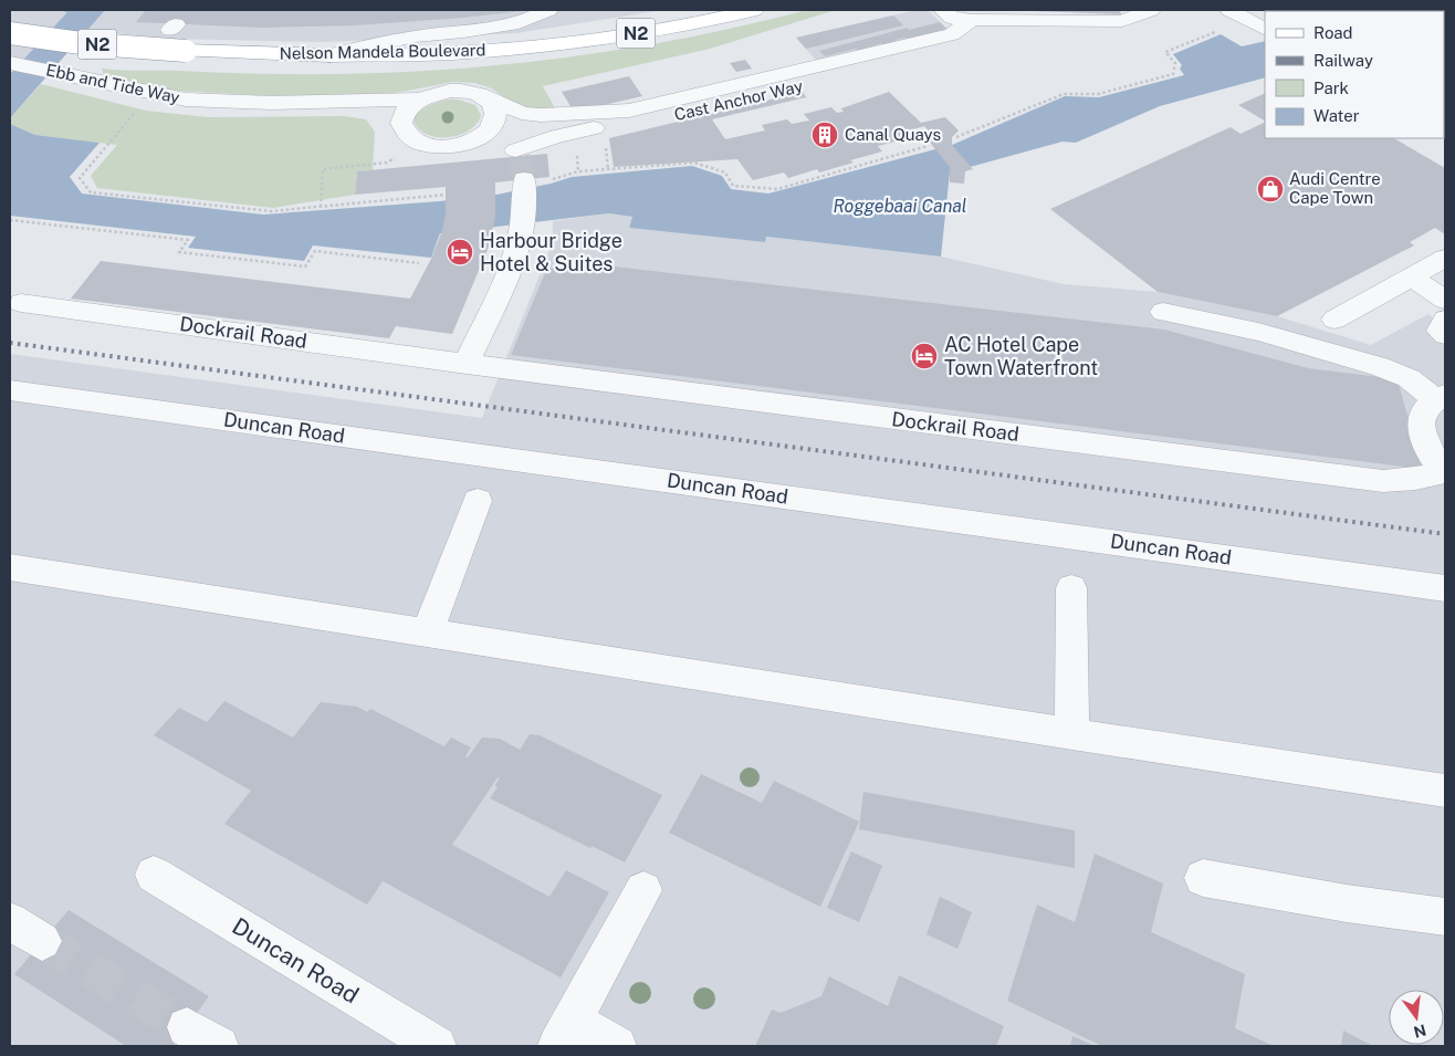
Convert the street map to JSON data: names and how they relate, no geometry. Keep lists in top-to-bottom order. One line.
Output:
{"streets":{"main road":["N2","Nelson Mandela Boulevard"],"street":["Ebb and Tide Way","Cast Anchor Way","Dockrail Road","Duncan Road"]},"crossings":[["Ebb and Tide Way","Cast Anchor Way"]],"water":["Roggebaai Canal"],"places":{"building":["Canal Quays"],"shop":["Audi Centre Cape Town"],"hotel":["Harbour Bridge Hotel & Suites","AC Hotel Cape Town Waterfront"]},"legend":["Road","Railway","Park","Water"],"north":"bottom"}
